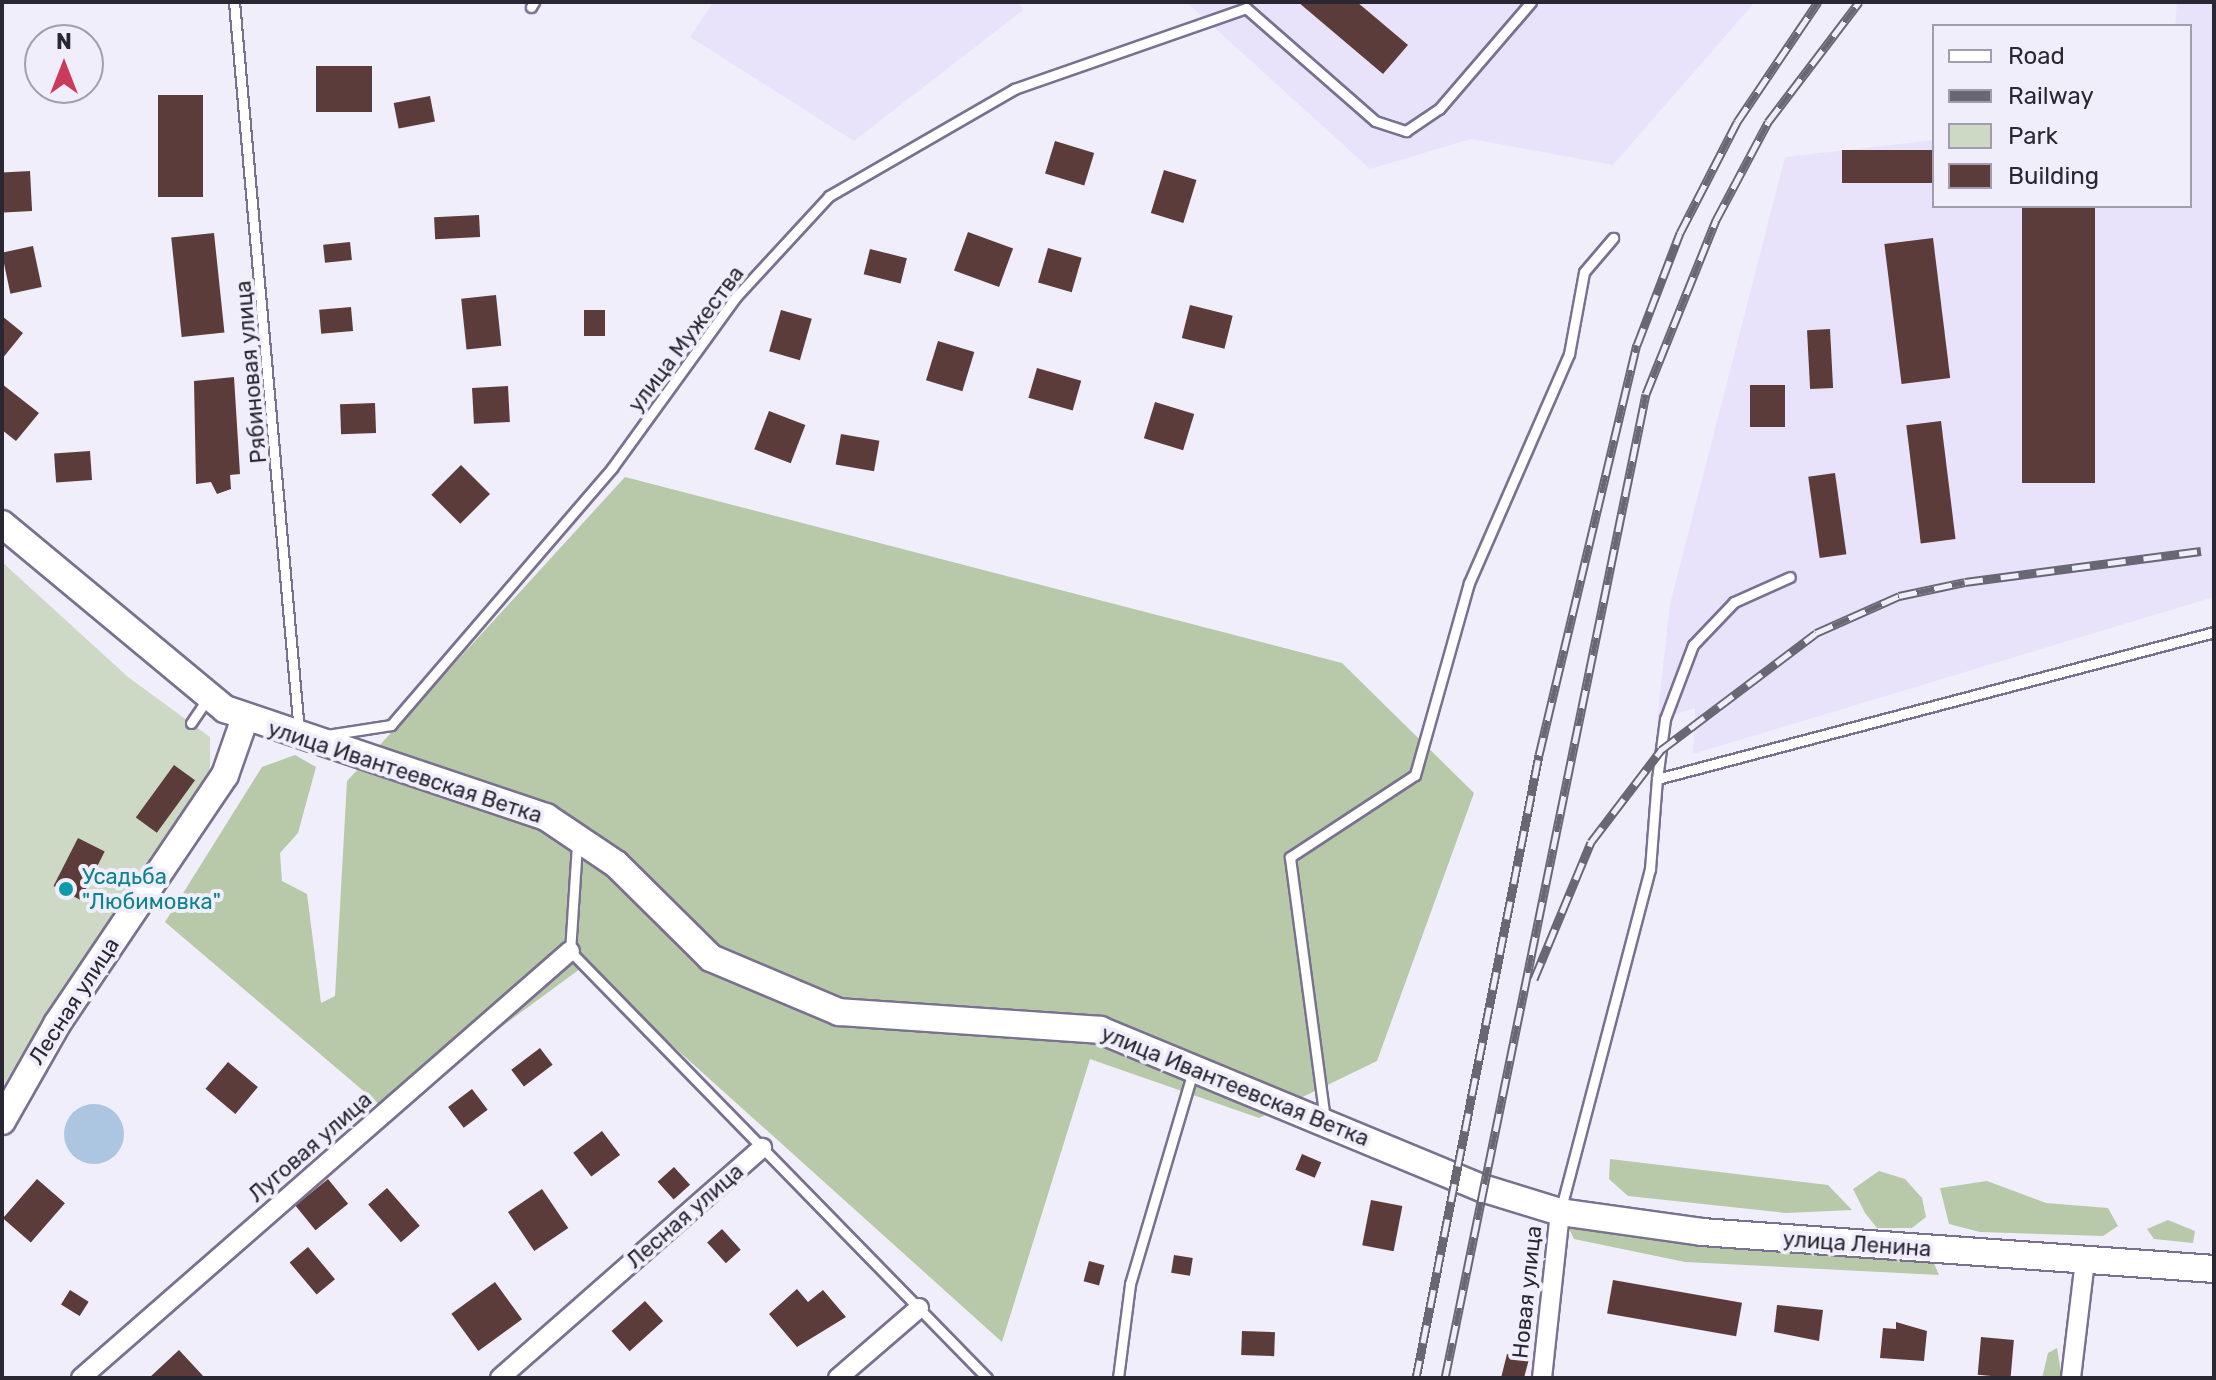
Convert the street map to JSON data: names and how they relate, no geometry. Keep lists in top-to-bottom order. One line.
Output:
{"streets":{"main road":["улица Ивантеевская Ветка","Лесная улица","улица Ленина"],"street":["Луговая улица","Новая улица"],"lane":["улица Мужества","Рябиновая улица"]},"crossings":[["улица Мужества","Рябиновая улица"],["улица Мужества","улица Ивантеевская Ветка"],["Рябиновая улица","улица Ивантеевская Ветка"],["улица Ивантеевская Ветка","Лесная улица"],["улица Ивантеевская Ветка","улица Ленина"],["улица Ленина","Новая улица"]],"places":["Усадьба \"Любимовка\""],"legend":["Road","Railway","Park","Building"],"north":"top"}
